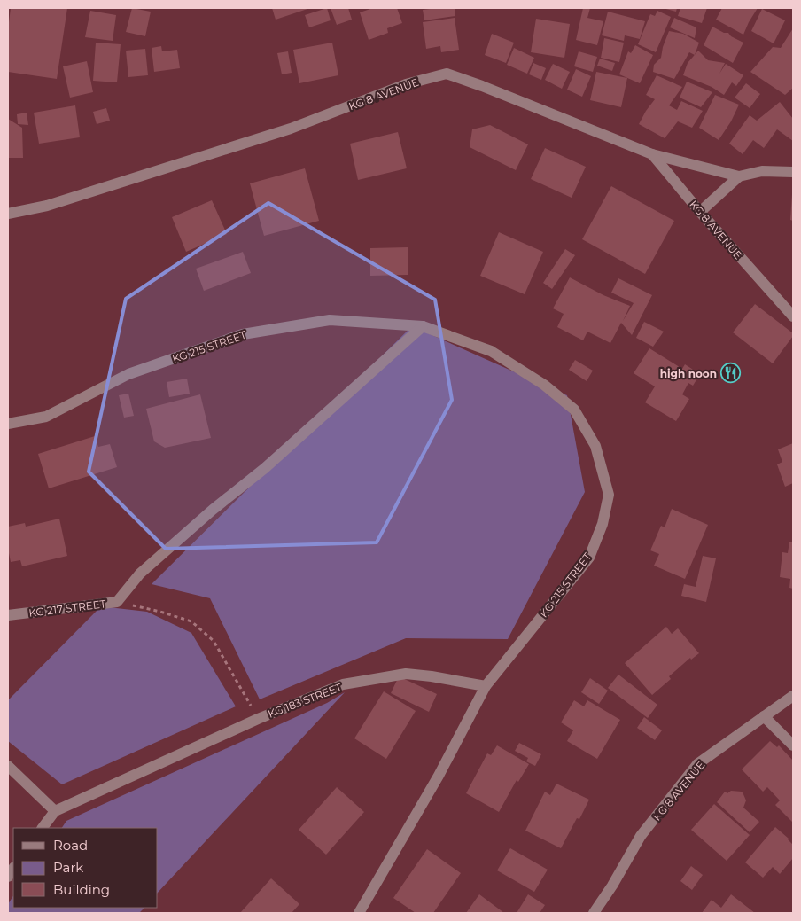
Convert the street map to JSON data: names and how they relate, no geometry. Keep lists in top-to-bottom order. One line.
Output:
{"streets":{"street":["KG 8 AVENUE","KG 215 STREET","KG 217 STREET","KG 183 STREET"]},"crossings":[["KG 215 STREET","KG 183 STREET"],["KG 217 STREET","KG 183 STREET"]],"places":{"restaurant":["high noon"]},"legend":["Road","Park","Building"]}
